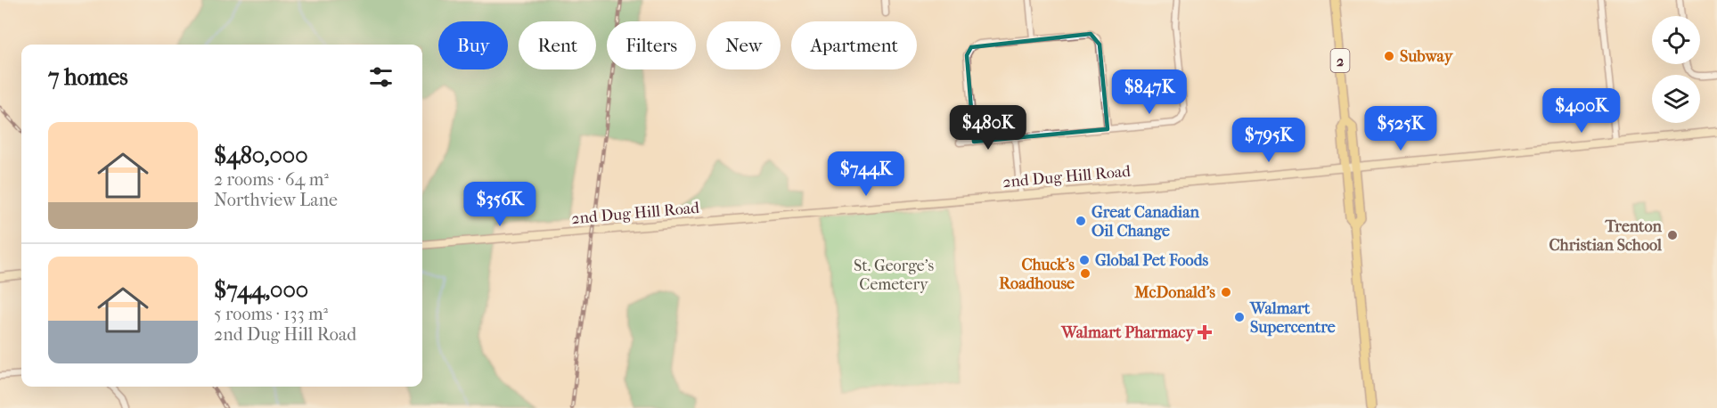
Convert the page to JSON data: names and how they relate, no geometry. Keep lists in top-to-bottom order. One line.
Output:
{"streets":{"main road":["2"],"street":["2nd Dug Hill Road"]},"crossings":[["2","2nd Dug Hill Road"]],"parks":["St. George's Cemetery"],"places":{"other":["Subway","Great Canadian Oil Change","Trenton Christian School","Global Pet Foods","Chuck's Roadhouse","McDonald's","Walmart Supercentre"],"health":["Walmart Pharmacy"]},"page":{"chip":["Buy","Rent","Filters","New","Apartment"],"heading":"7 homes","price":["$847K","$400K","$480K","$525K","$795K","$744K","$356K"],"list":[{"name":"$480,000","note":"2 rooms · 64 m² · Northview Lane"},{"name":"$744,000","note":"5 rooms · 133 m² · 2nd Dug Hill Road"}]}}
